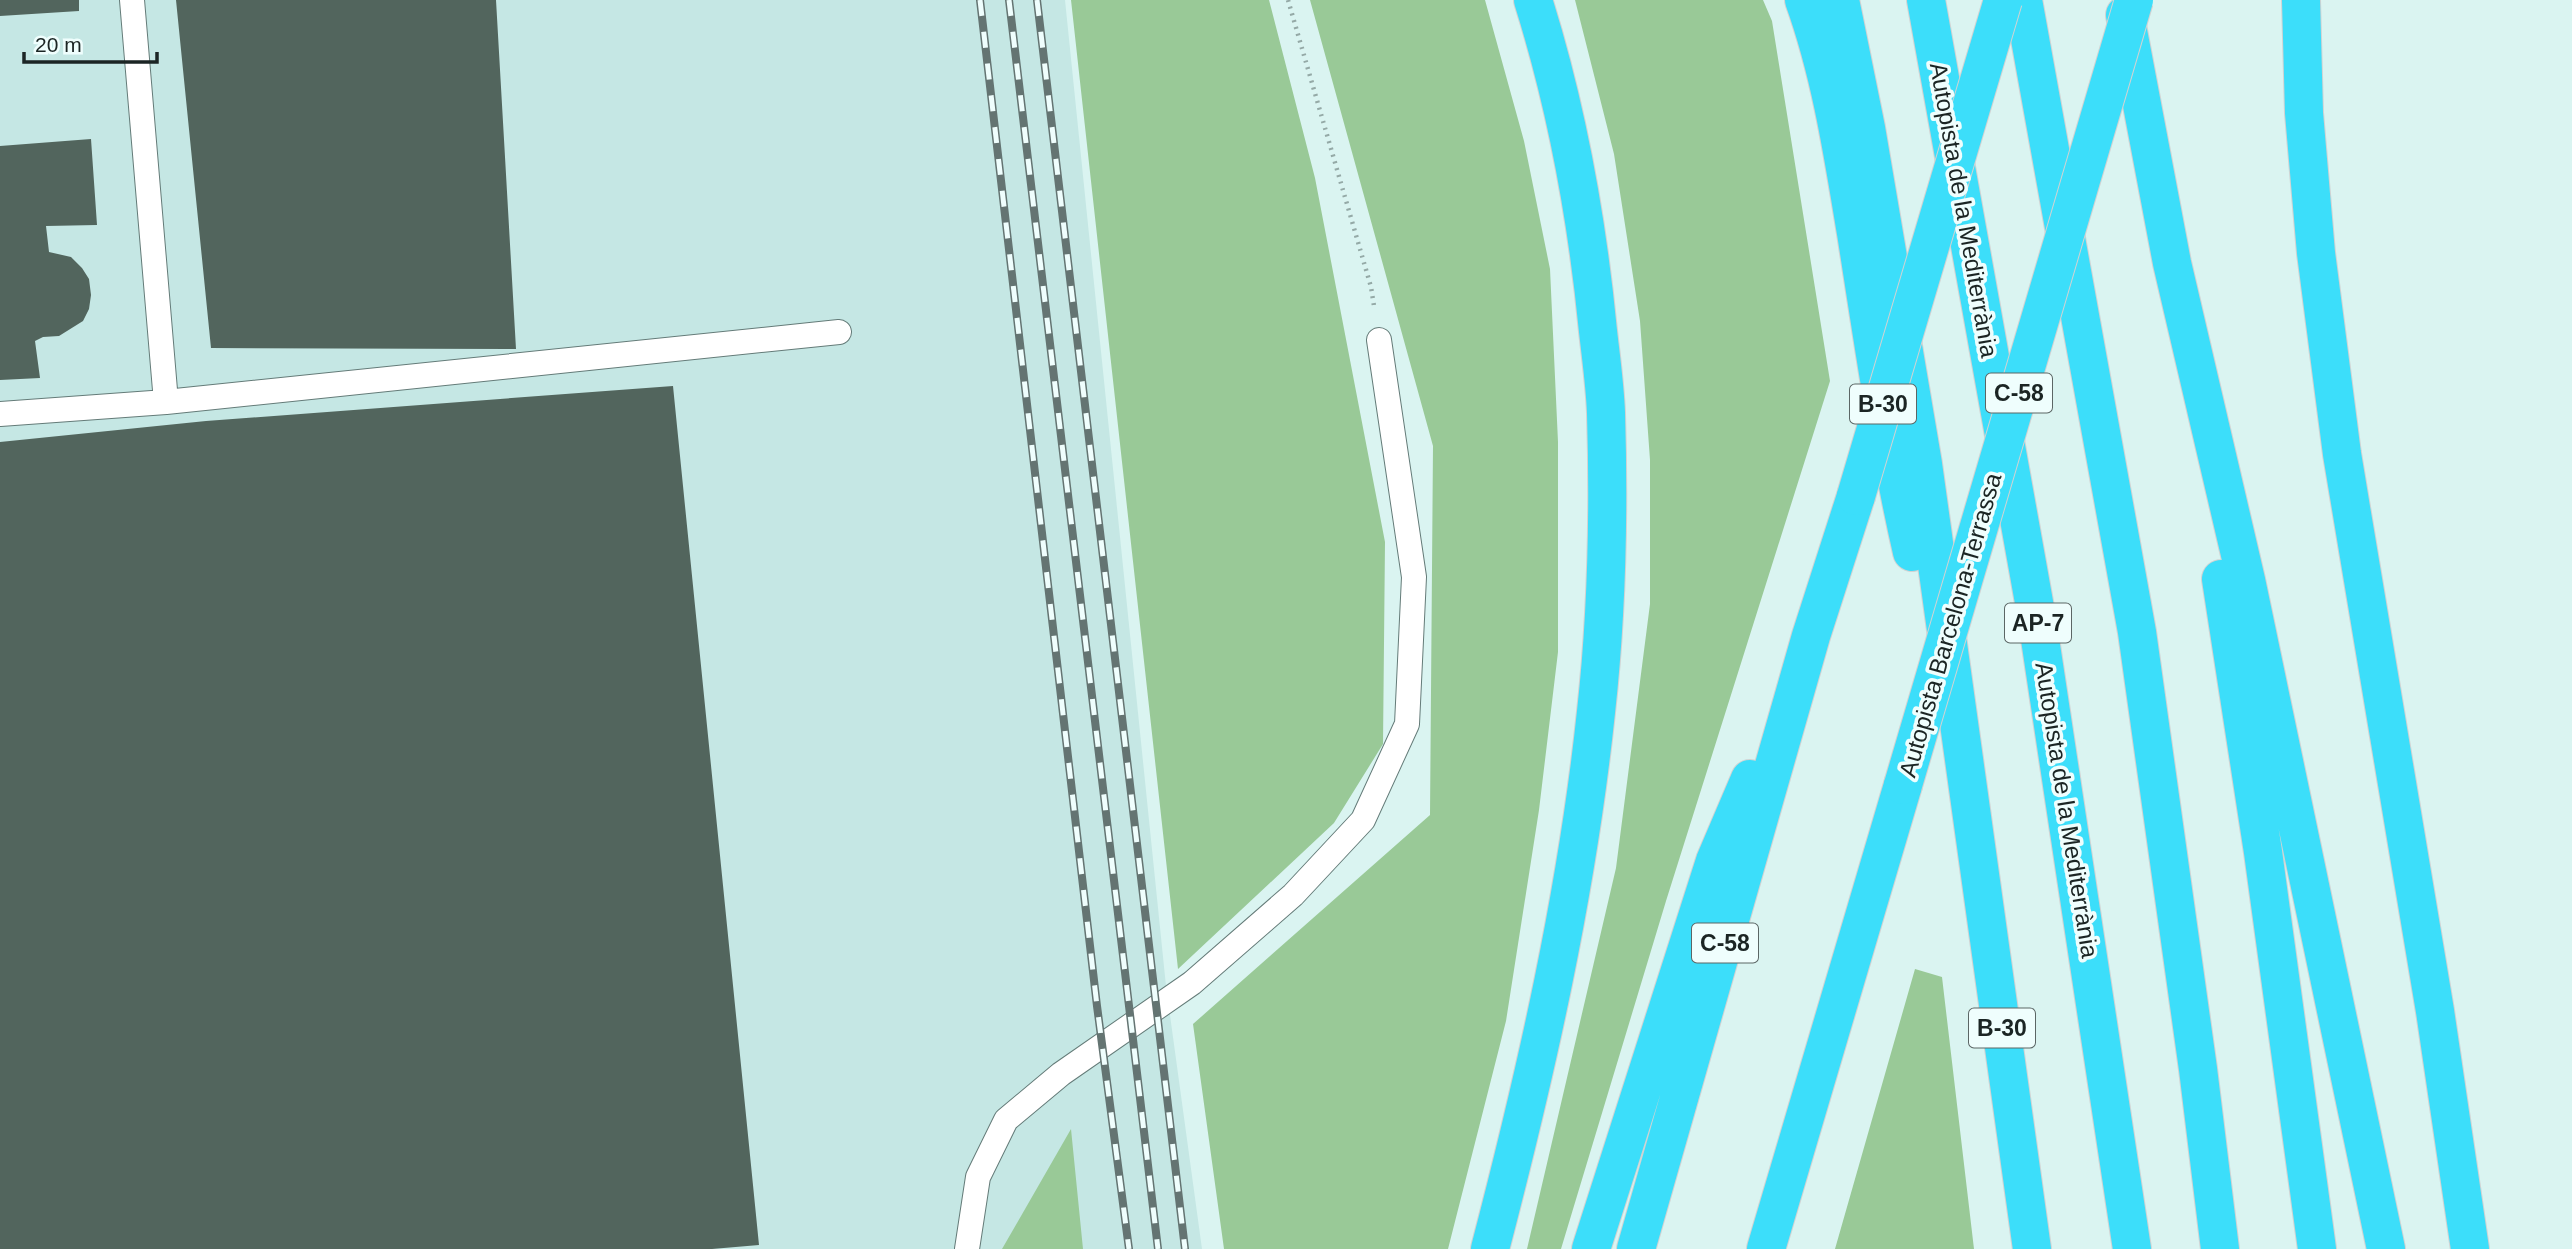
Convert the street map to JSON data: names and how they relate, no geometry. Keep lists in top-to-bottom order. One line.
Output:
{"streets":{"highway":["Autopista de la Mediterrània","C-58","B-30","AP-7","Autopista Barcelona-Terrassa"]},"scale_bar":"20 m"}
